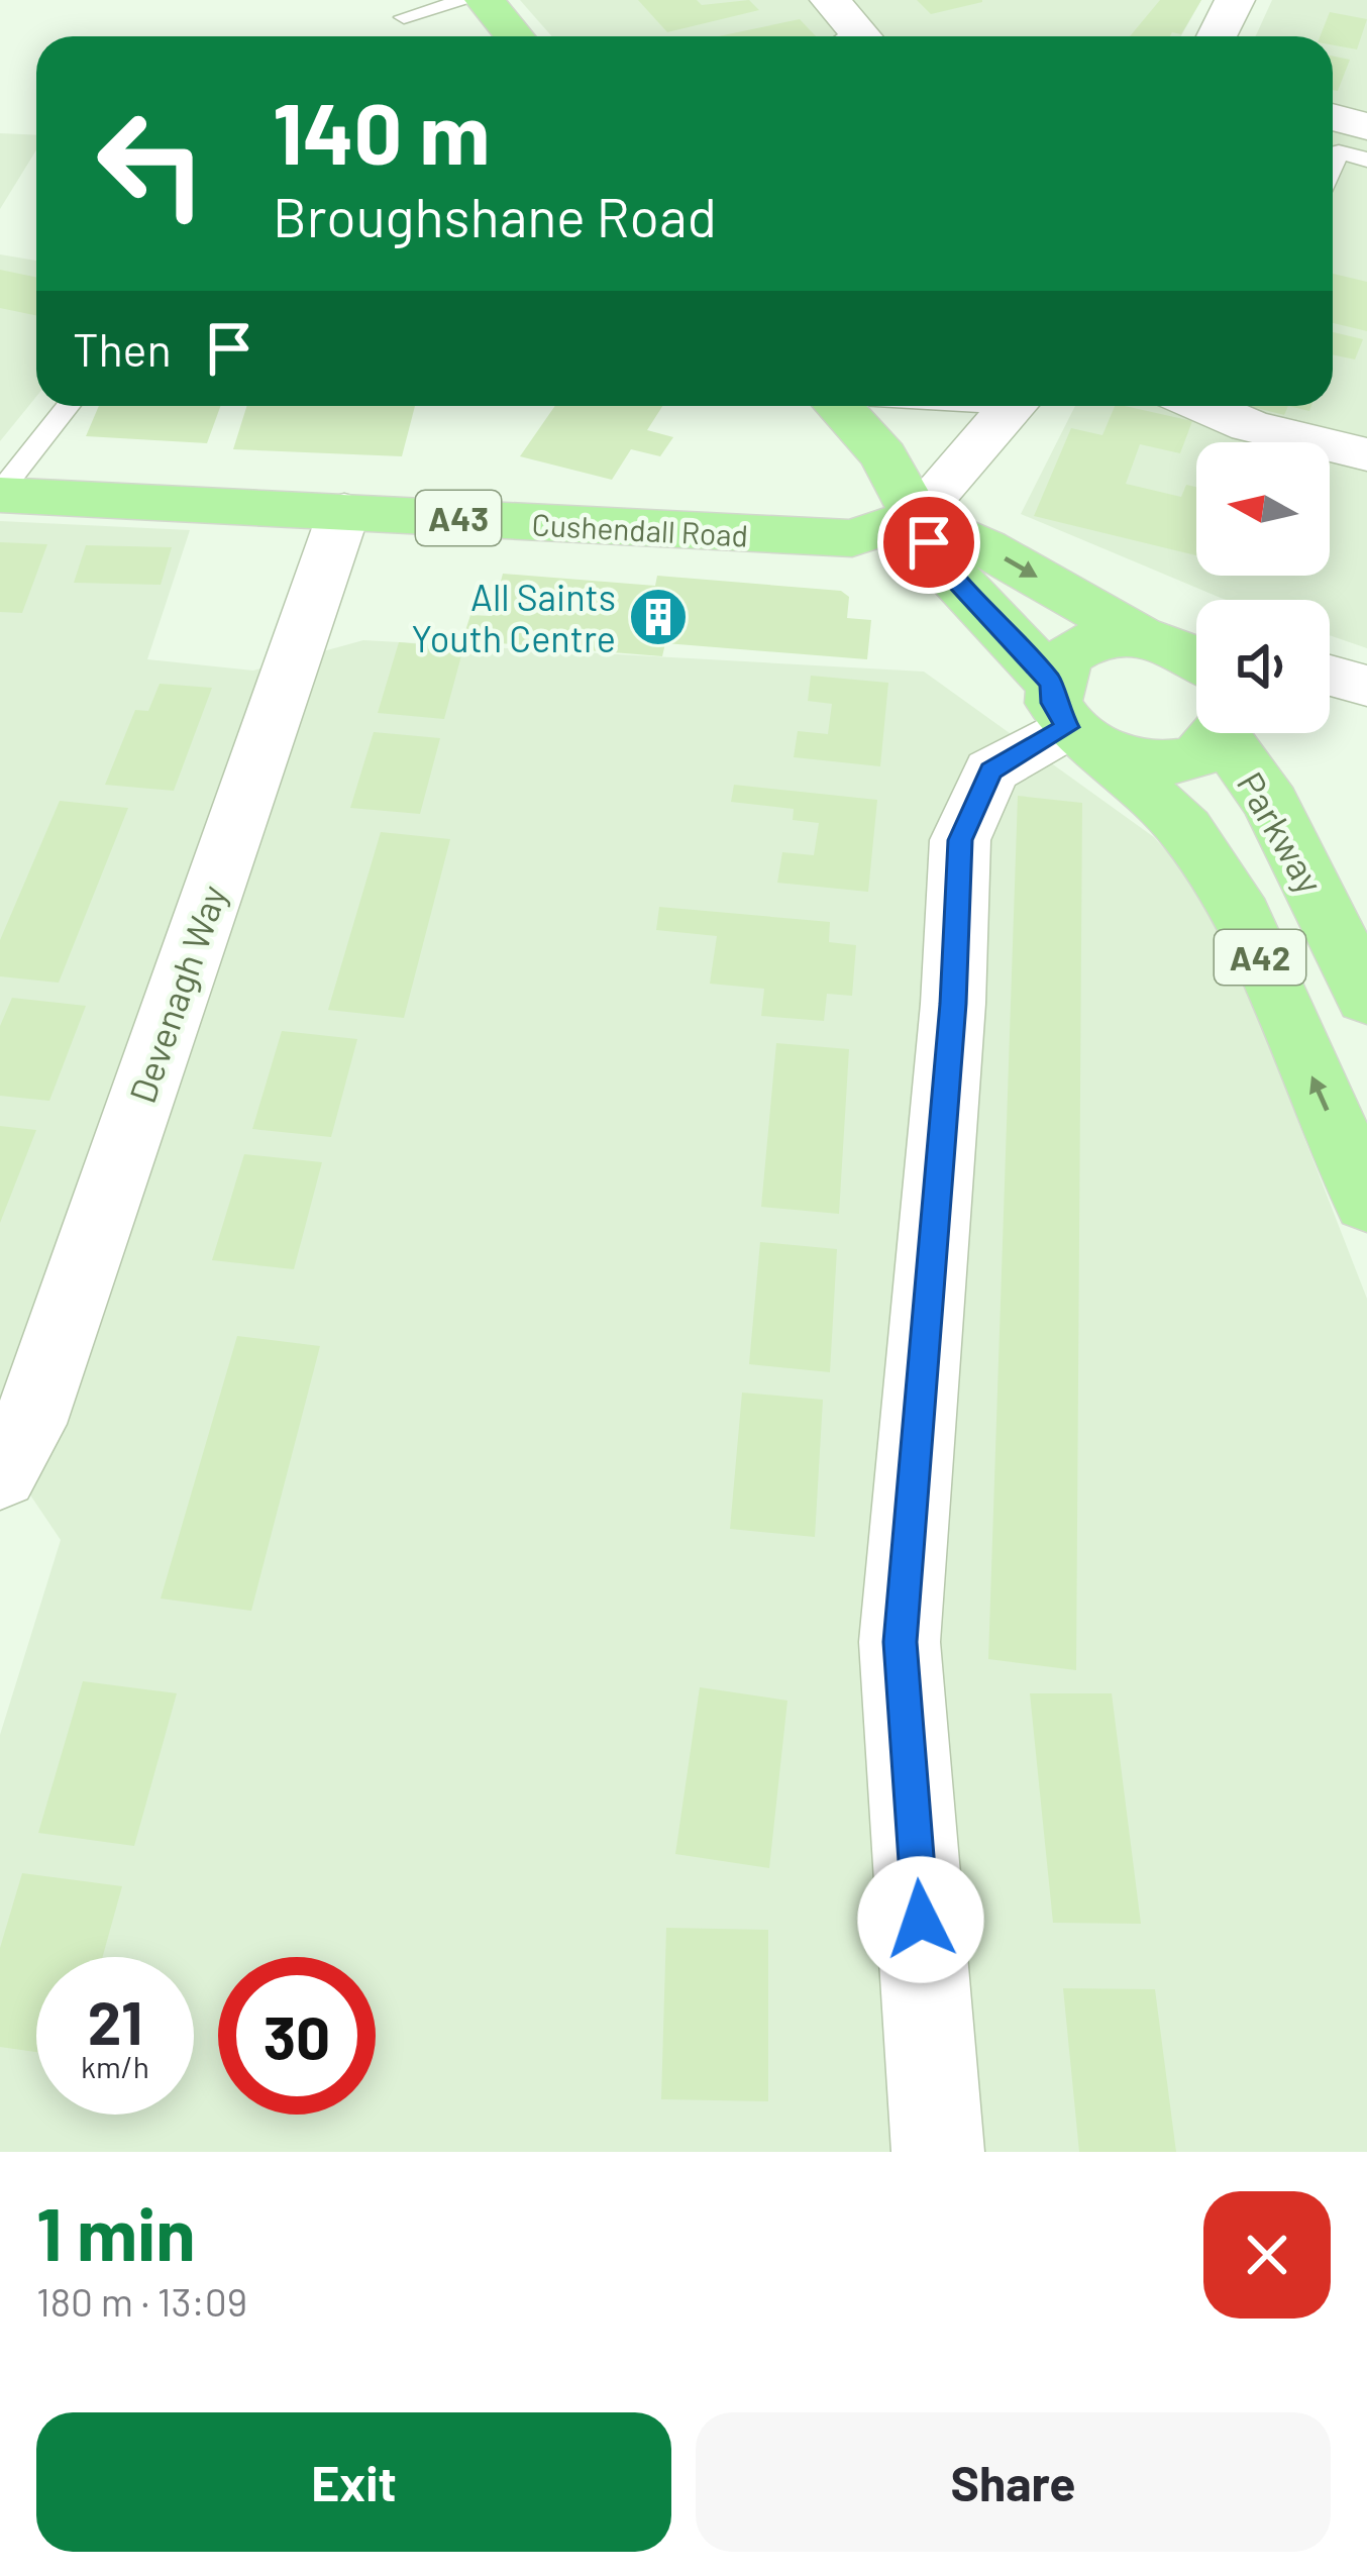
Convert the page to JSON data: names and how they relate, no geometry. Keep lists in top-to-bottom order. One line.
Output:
{"streets":{"main road":["A43","Cushendall Road","Parkway","A42"],"street":["Devenagh Way"]},"crossings":[["Cushendall Road","A42"],["Cushendall Road","Devenagh Way"],["Parkway","A42"]],"places":{"building":["All Saints Youth Centre"]},"north":"left","page":{"turn":["140 m","Broughshane Road"],"then":"Then","speed":"21 km/h","limit":"30","heading":["1 min","180 m · 13:09"],"buttons":["Exit","Share"]}}
